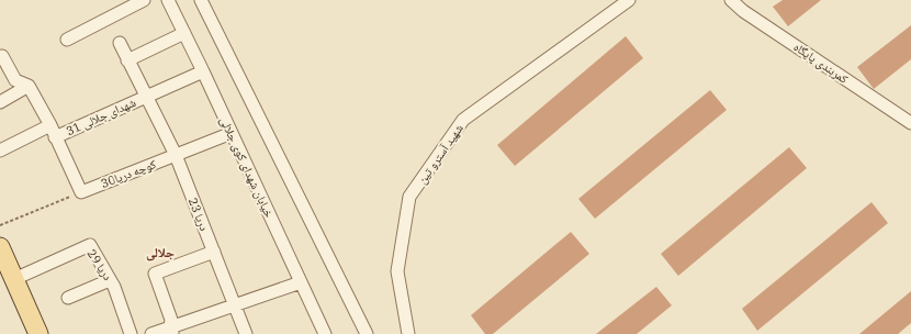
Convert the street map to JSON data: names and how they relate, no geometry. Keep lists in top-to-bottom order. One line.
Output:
{"streets":{"street":["کمربندی پایگاه","شهدای جلالی 31","شهید آسترو تین","خیابان شهدای کوی جلالی","کوچه دریا30","دریا 23","دریا 29"]},"crossings":[["شهدای جلالی 31","خیابان شهدای کوی جلالی"],["شهدای جلالی 31","دریا 23"],["خیابان شهدای کوی جلالی","کوچه دریا30"],["کوچه دریا30","دریا 23"]],"districts":["جلالی"]}
